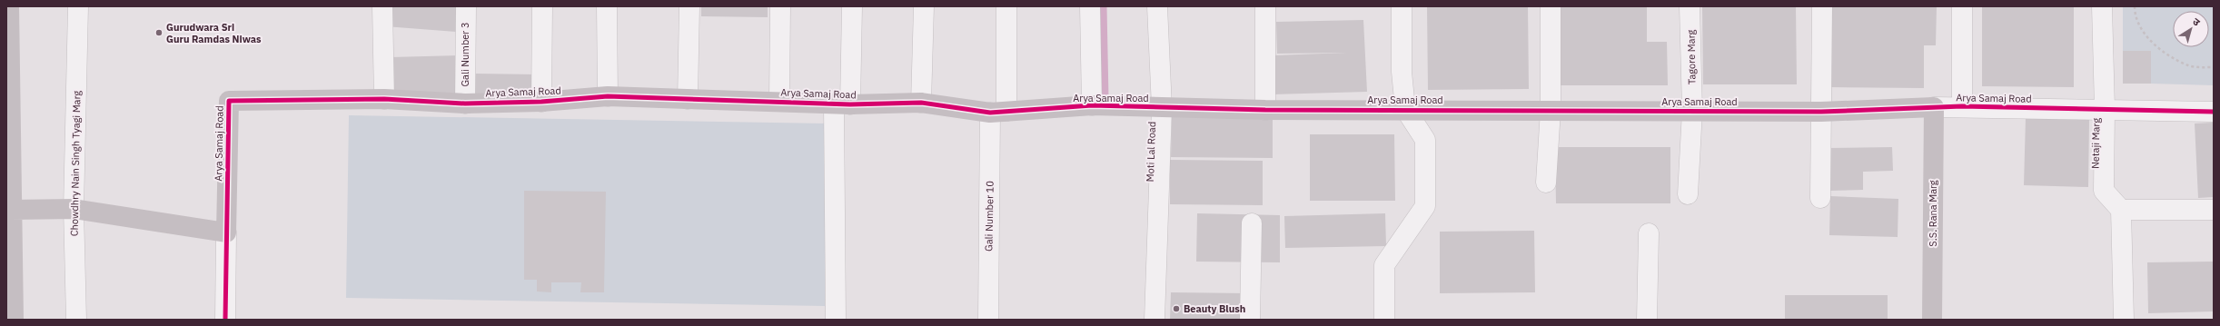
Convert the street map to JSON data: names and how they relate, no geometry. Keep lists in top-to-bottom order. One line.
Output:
{"streets":{"street":["Gali Number 3","Tagore Marg","Arya Samaj Road","Netaji Marg","Moti Lal Road","Chowdhry Nain Singh Tyagi Marg","S.S. Rana Marg","Gali Number 10"]},"crossings":[["Gali Number 3","Arya Samaj Road"],["Tagore Marg","Arya Samaj Road"],["Arya Samaj Road","Netaji Marg"],["Arya Samaj Road","Moti Lal Road"],["Arya Samaj Road","S.S. Rana Marg"],["Arya Samaj Road","Gali Number 10"]],"places":["Gurudwara Sri Guru Ramdas Niwas","Beauty Blush"],"north":"top right"}
